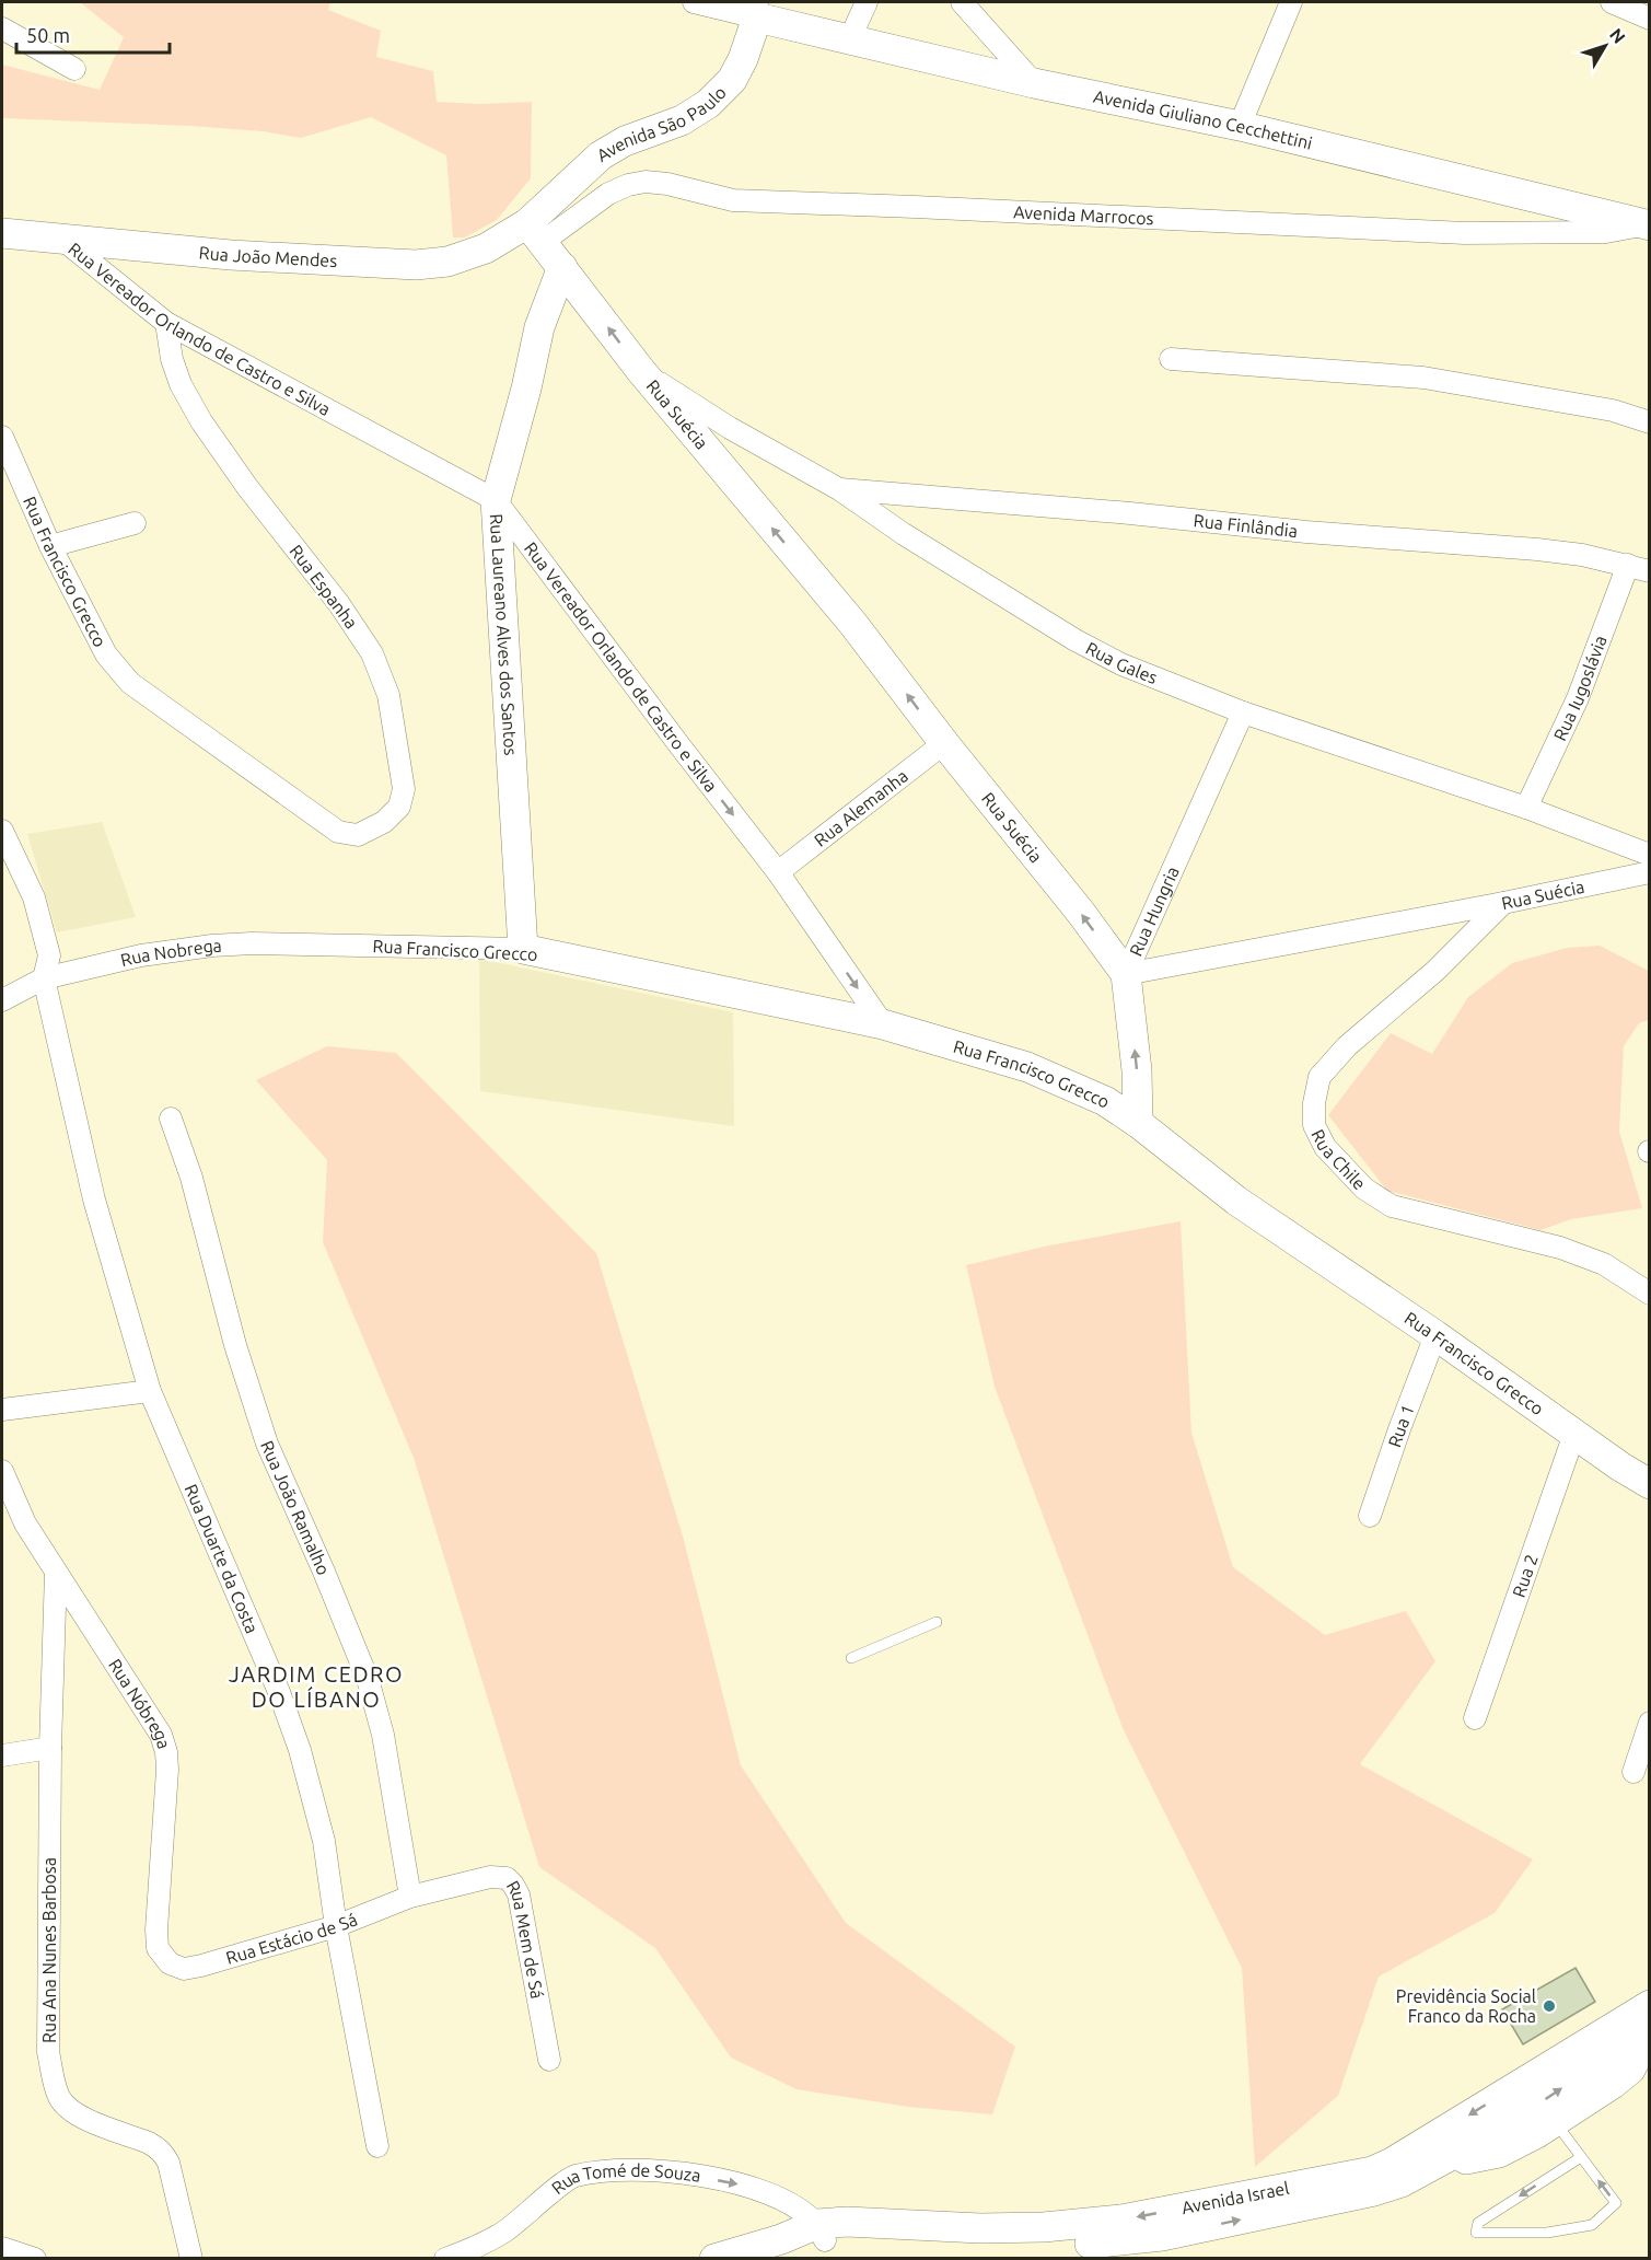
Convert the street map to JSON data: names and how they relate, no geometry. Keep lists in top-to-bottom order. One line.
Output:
{"streets":{"street":["Avenida Giuliano Cecchettini","Avenida São Paulo","Avenida Marrocos","Rua João Mendes","Rua Vereador Orlando de Castro e Silva","Rua Suécia","Rua Finlândia","Rua Francisco Grecco","Rua Espanha","Rua Laureano Alves dos Santos","Rua Gales","Rua Iugoslávia","Rua Alemanha","Rua Hungria","Rua Nobrega","Rua Chile","Rua 1","Rua João Ramalho","Rua Duarte da Costa","Rua 2","Rua Nóbrega","Rua Estácio de Sá","Rua Mem de Sá","Rua Ana Nunes Barbosa","Rua Tomé de Souza","Avenida Israel"]},"crossings":[["Avenida Giuliano Cecchettini","Avenida São Paulo"],["Avenida Giuliano Cecchettini","Avenida Marrocos"],["Avenida São Paulo","Avenida Marrocos"],["Avenida São Paulo","Rua João Mendes"],["Avenida Marrocos","Rua João Mendes"],["Rua João Mendes","Rua Vereador Orlando de Castro e Silva"],["Rua Vereador Orlando de Castro e Silva","Rua Francisco Grecco"],["Rua Vereador Orlando de Castro e Silva","Rua Espanha"],["Rua Vereador Orlando de Castro e Silva","Rua Laureano Alves dos Santos"],["Rua Vereador Orlando de Castro e Silva","Rua Alemanha"],["Rua Suécia","Rua Laureano Alves dos Santos"],["Rua Suécia","Rua Gales"],["Rua Suécia","Rua Alemanha"],["Rua Suécia","Rua Hungria"],["Rua Suécia","Rua Chile"],["Rua Finlândia","Rua Gales"],["Rua Finlândia","Rua Iugoslávia"],["Rua Francisco Grecco","Rua Espanha"],["Rua Francisco Grecco","Rua Laureano Alves dos Santos"],["Rua Francisco Grecco","Rua Hungria"],["Rua Francisco Grecco","Rua Nobrega"],["Rua Francisco Grecco","Rua 1"],["Rua Francisco Grecco","Rua 2"],["Rua Gales","Rua Iugoslávia"],["Rua Gales","Rua Hungria"],["Rua Nobrega","Rua Duarte da Costa"],["Rua João Ramalho","Rua Estácio de Sá"],["Rua João Ramalho","Rua Mem de Sá"],["Rua Duarte da Costa","Rua Estácio de Sá"],["Rua Nóbrega","Rua Estácio de Sá"],["Rua Nóbrega","Rua Ana Nunes Barbosa"],["Rua Estácio de Sá","Rua Mem de Sá"],["Rua Tomé de Souza","Avenida Israel"]],"one_way":["Rua Vereador Orlando de Castro e Silva","Rua Suécia","Rua Tomé de Souza"],"districts":["JARDIM CEDRO DO LÍBANO"],"places":["Previdência Social Franco da Rocha"],"scale_bar":"50 m","north":"top right"}
